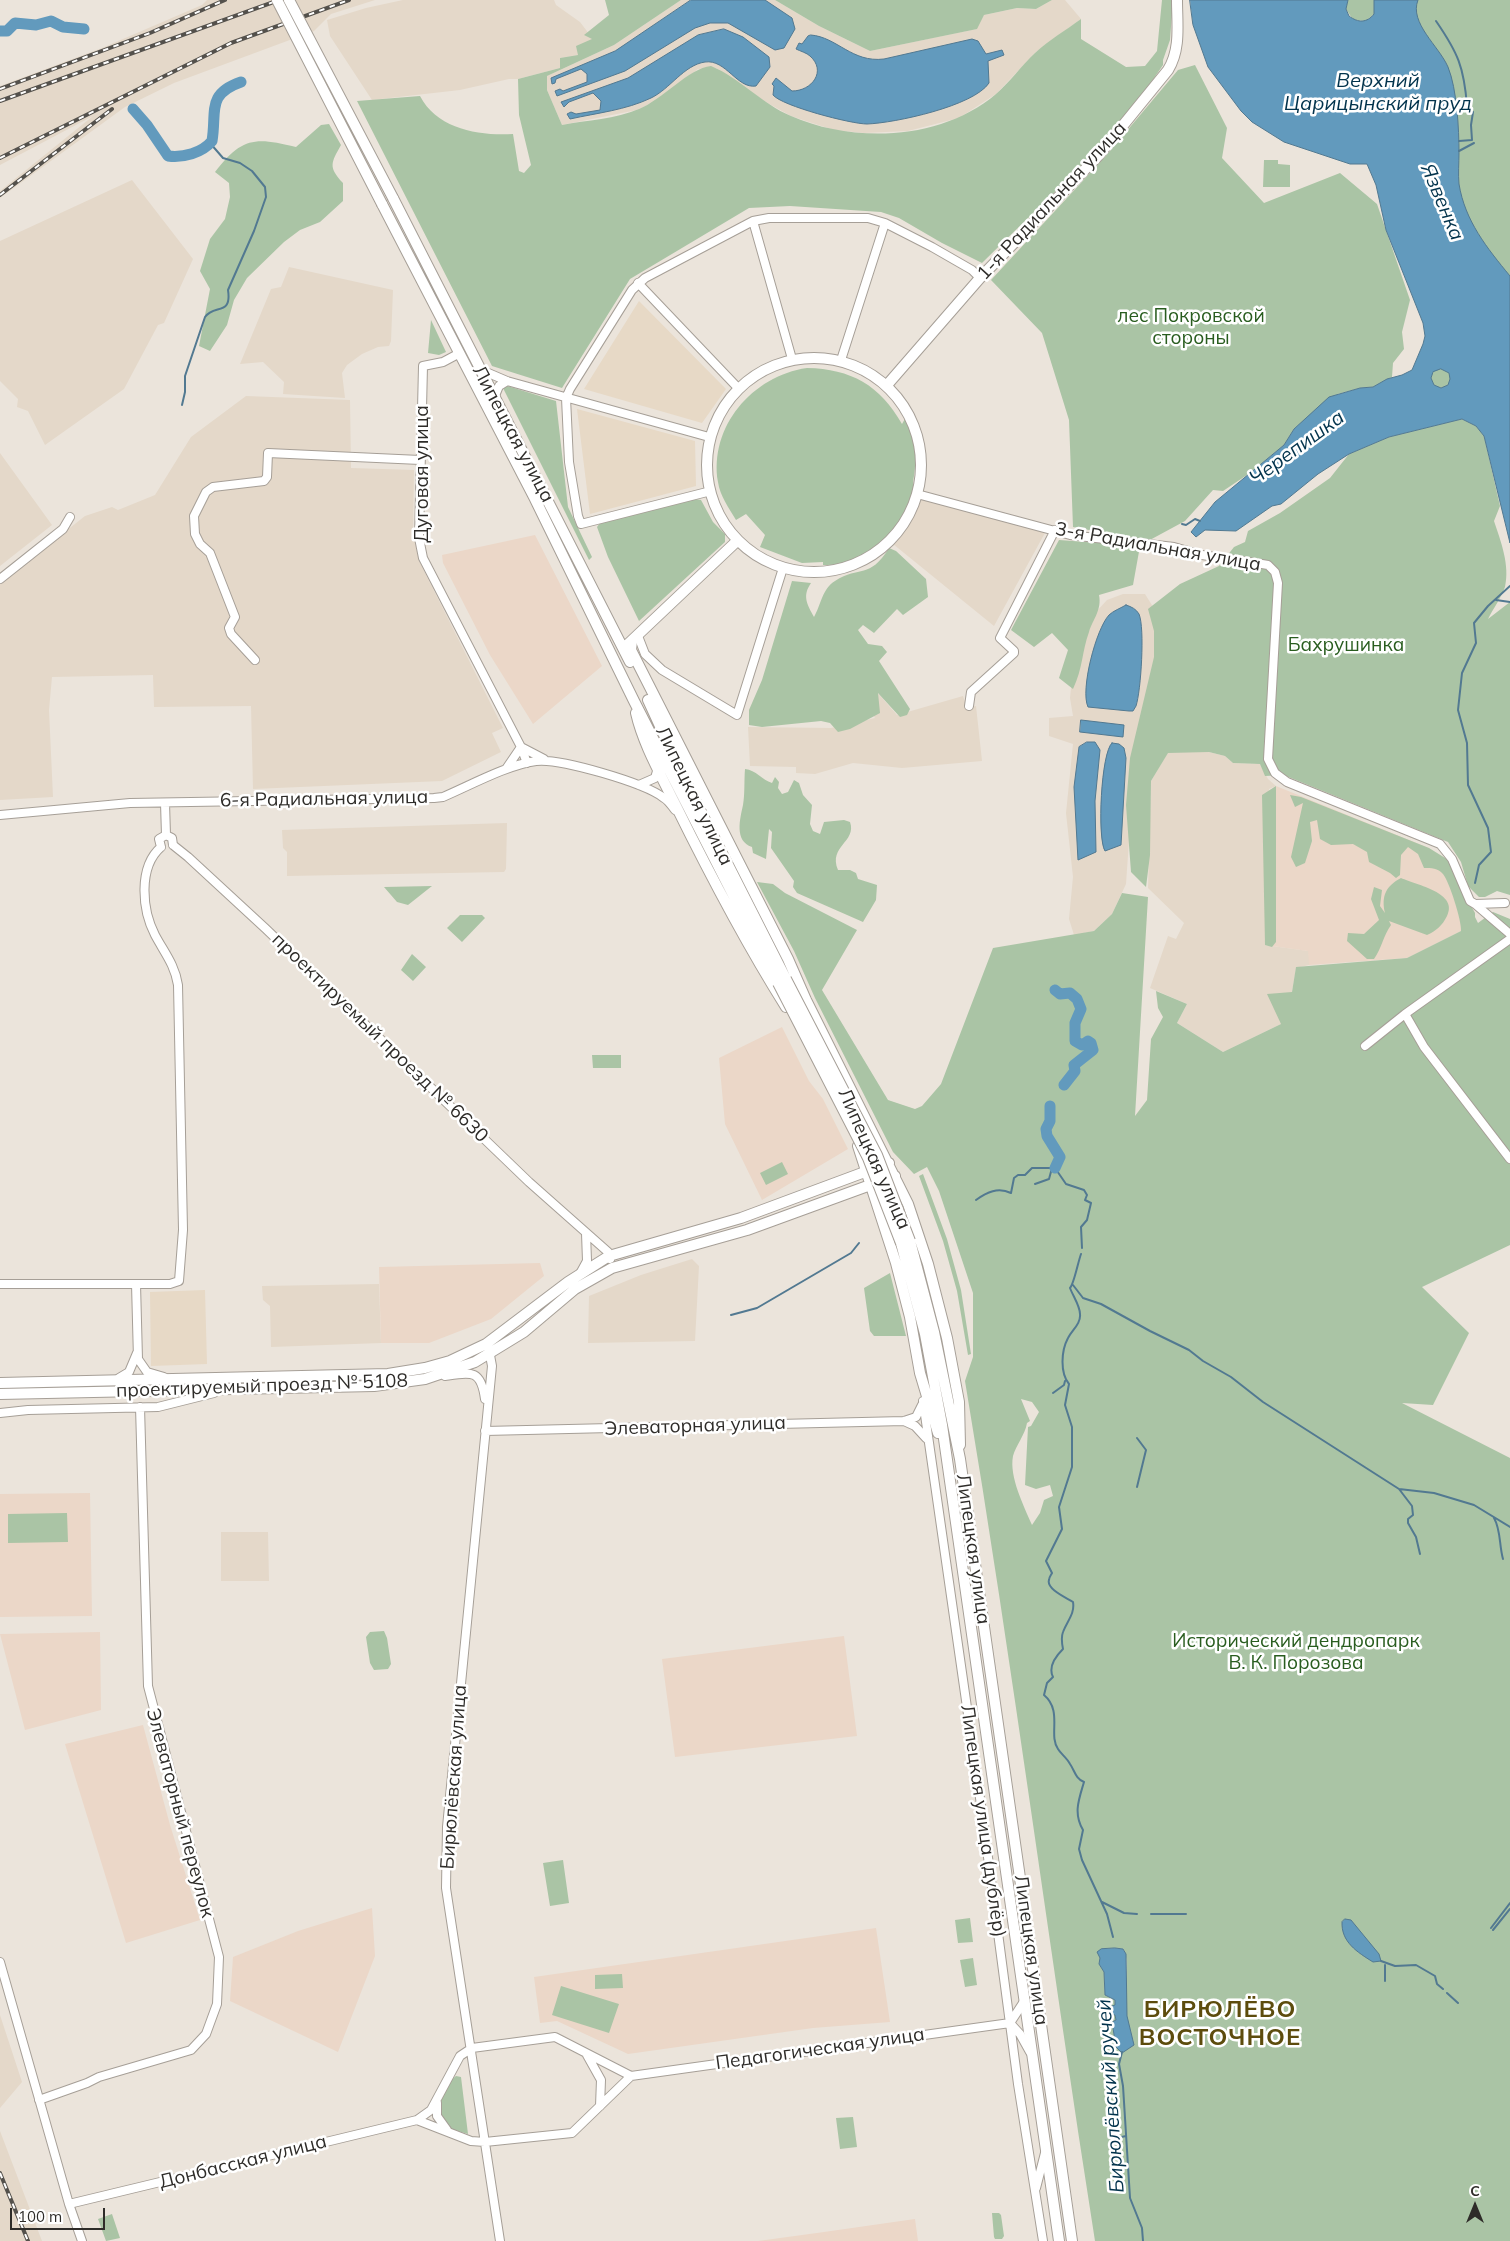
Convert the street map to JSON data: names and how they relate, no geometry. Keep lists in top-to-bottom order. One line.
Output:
{"streets":{"main road":["1-я Радиальная улица","Липецкая улица","проектируемый проезд № 5108"],"street":["Дуговая улица","3-я Радиальная улица","6-я Радиальная улица","проектируемый проезд № 6630","Элеваторная улица","Бирюлёвская улица","Элеваторный переулок","Липецкая улица (дублёр)","Педагогическая улица","Донбасская улица"]},"crossings":[["Липецкая улица","Дуговая улица"],["Дуговая улица","6-я Радиальная улица"],["проектируемый проезд № 6630","проектируемый проезд № 5108"],["Элеваторная улица","Бирюлёвская улица"],["Липецкая улица (дублёр)","Педагогическая улица"]],"districts":["БИРЮЛЁВО ВОСТОЧНОЕ"],"water":["Верхний Царицынский пруд","Язвенка","Черепишка","Бирюлёвский ручей"],"parks":["лес Покровской стороны","Бахрушинка","Исторический дендропарк В. К. Порозова"],"scale_bar":"100 m","north":"top"}
